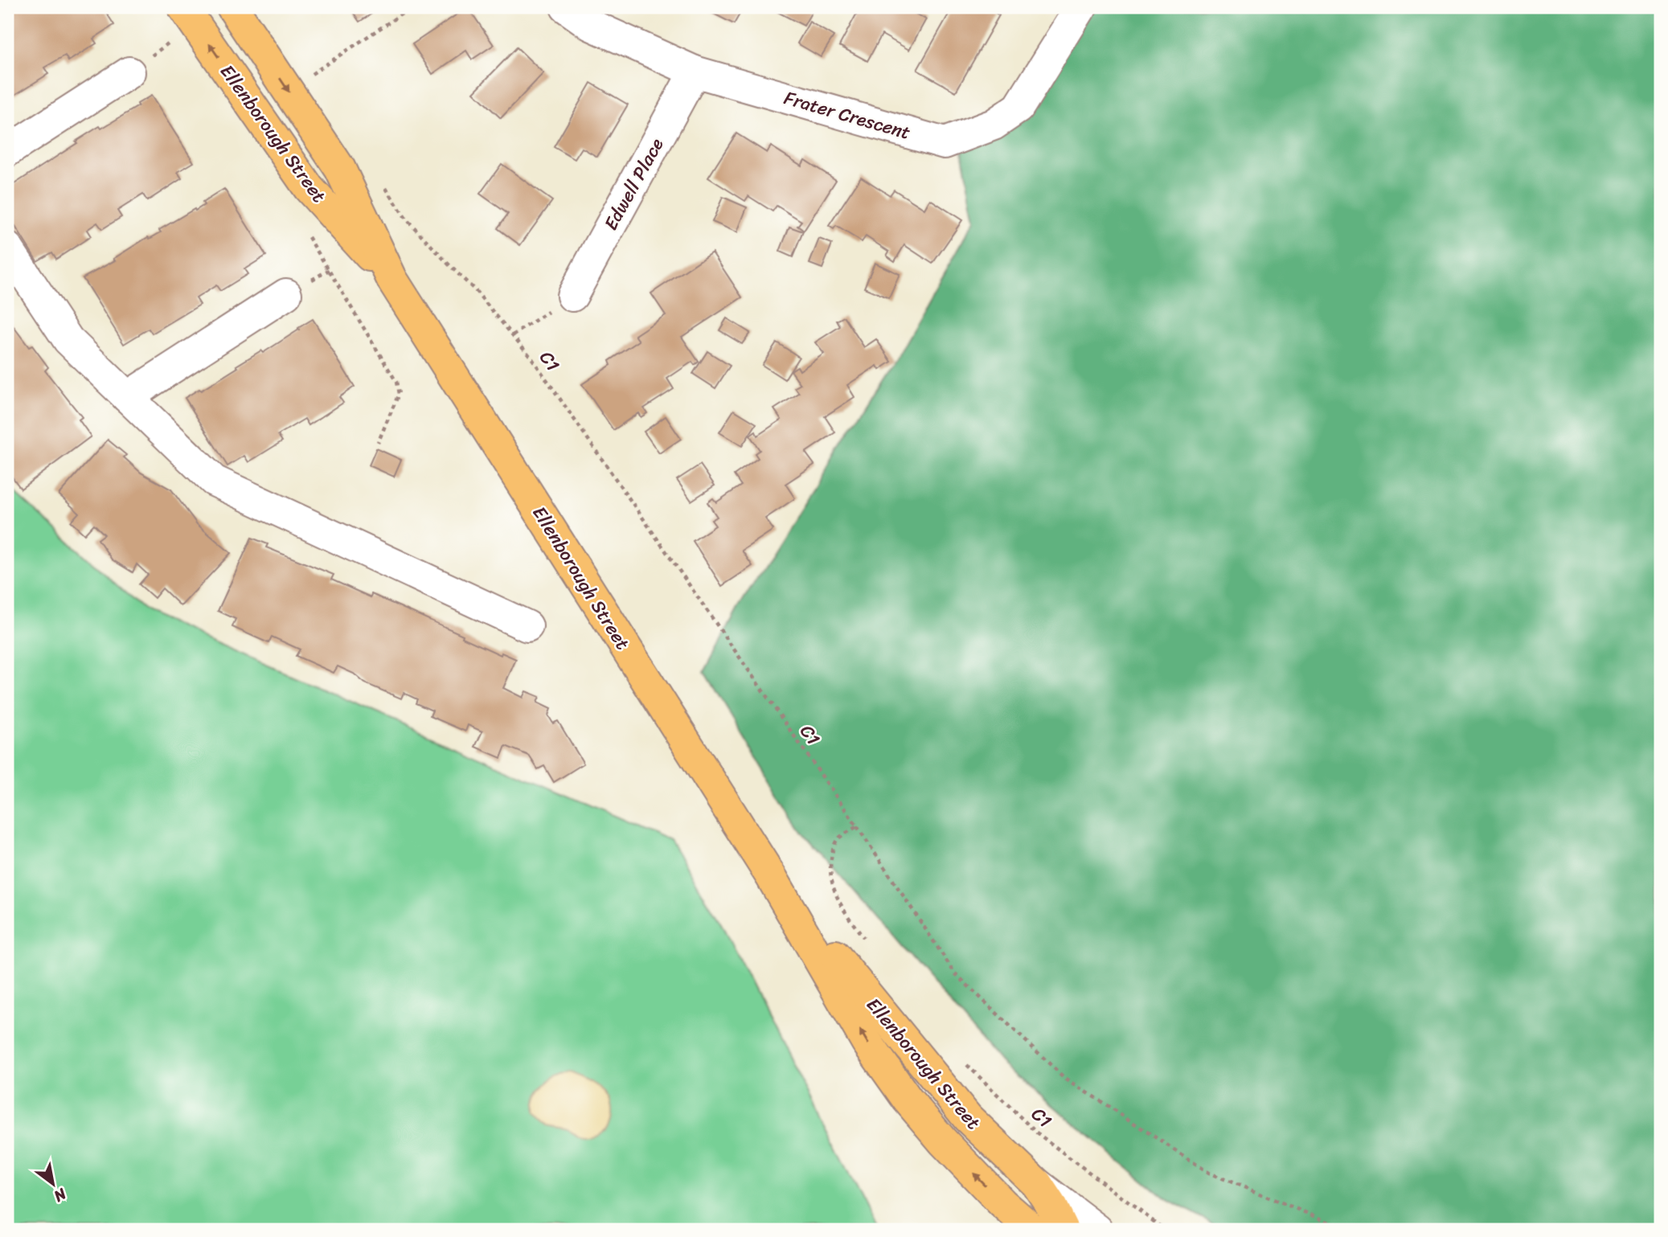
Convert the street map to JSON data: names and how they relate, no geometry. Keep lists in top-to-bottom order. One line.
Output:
{"streets":{"main road":["Ellenborough Street"],"street":["Frater Crescent","Edwell Place"],"path":["C1"]},"crossings":[["Frater Crescent","Edwell Place"]],"north":"bottom right"}
